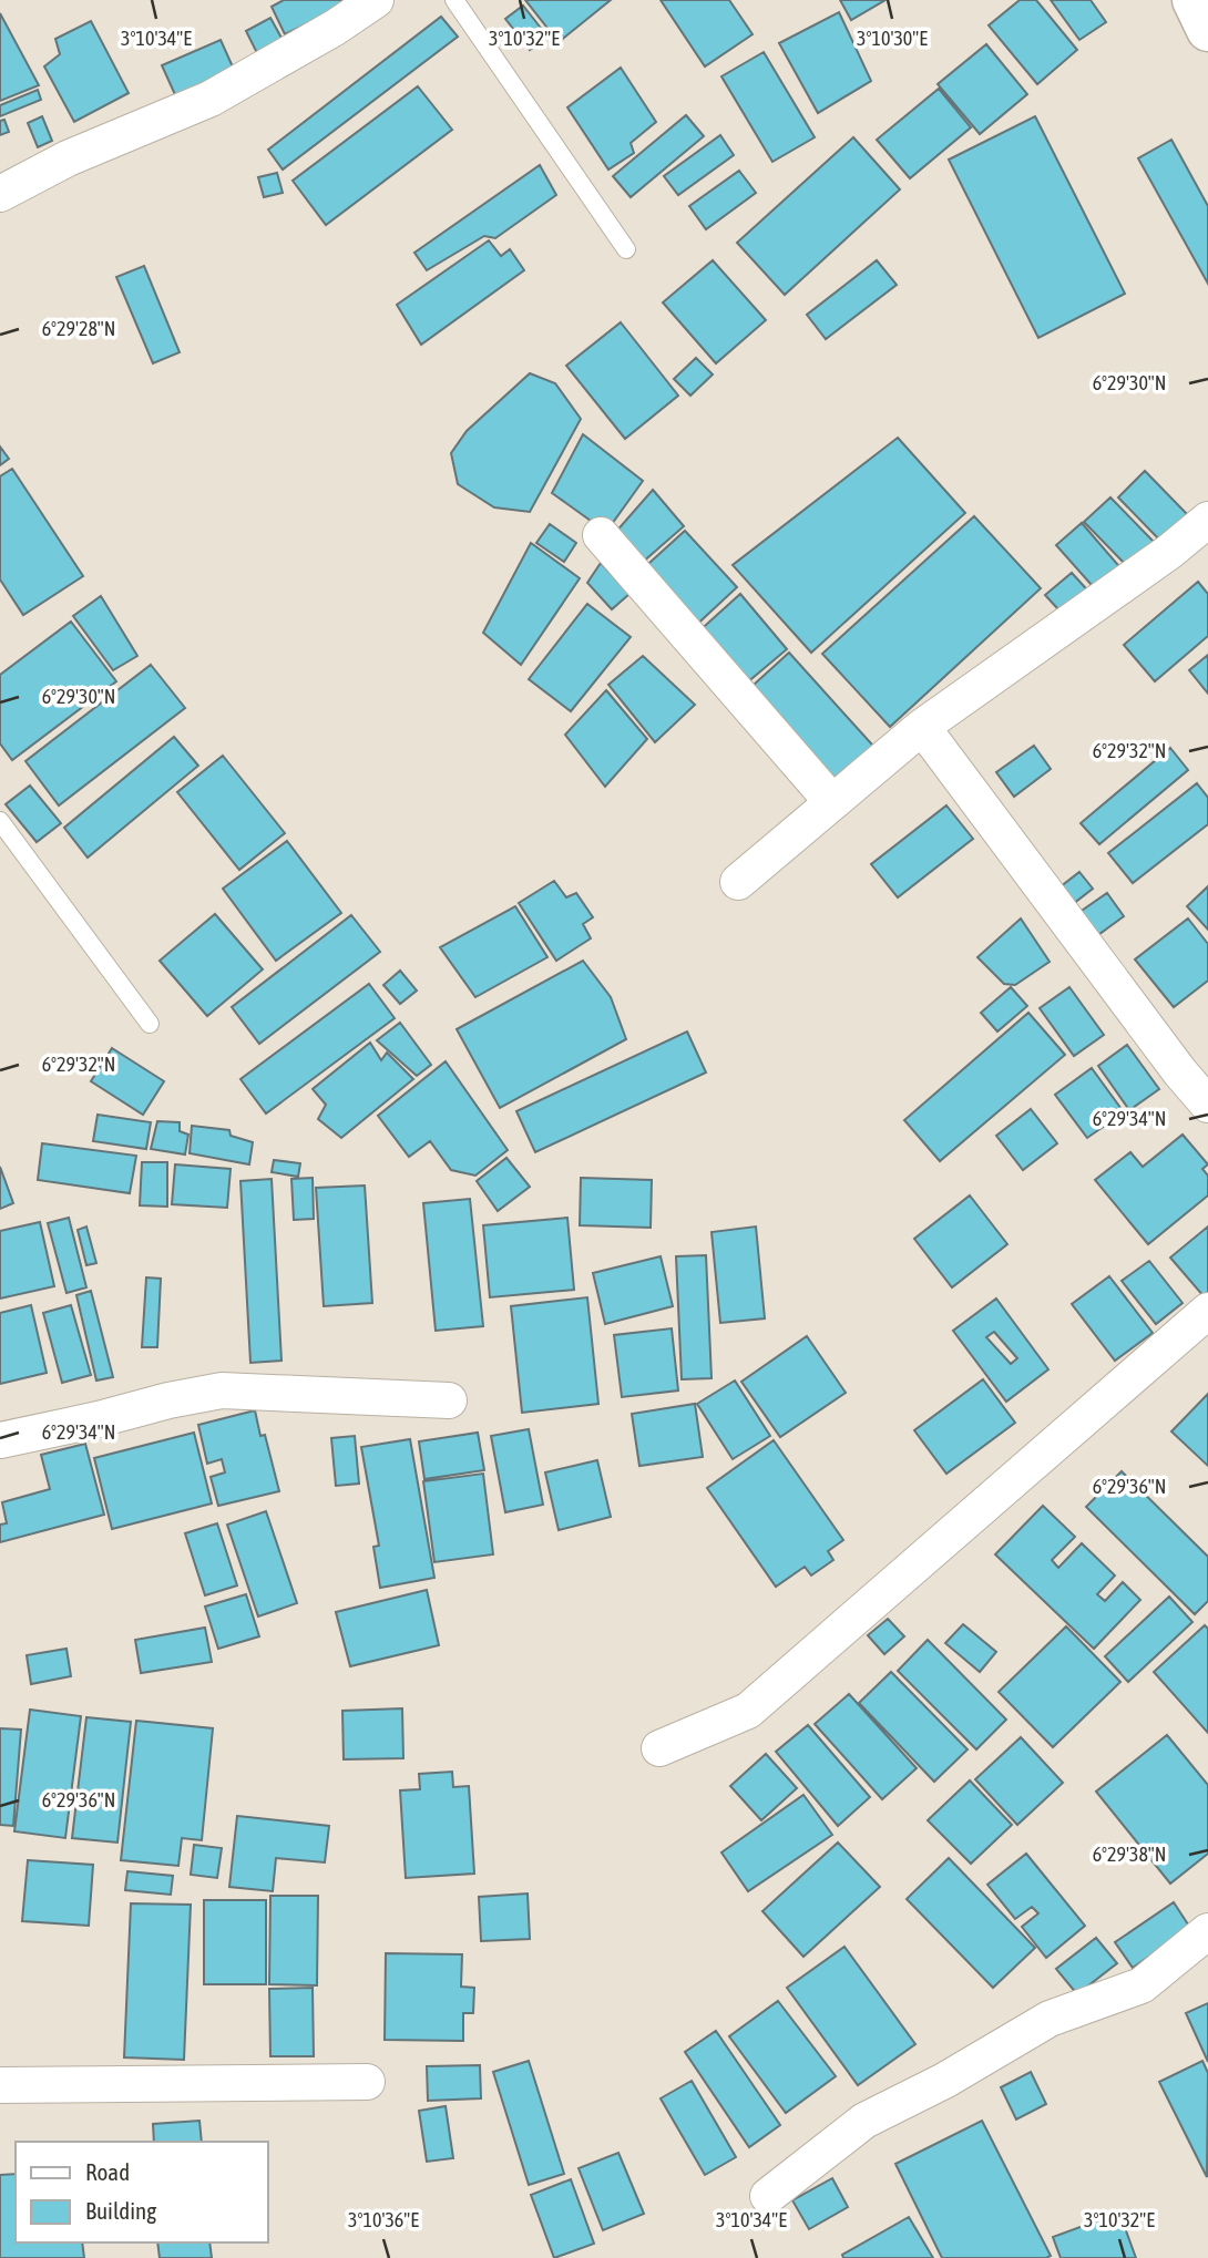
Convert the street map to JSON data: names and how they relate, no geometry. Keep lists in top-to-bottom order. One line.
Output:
{"legend":["Road","Building"],"coordinates":["3°10'34\"E","3°10'32\"E","3°10'30\"E","6°29'28\"N","6°29'30\"N","6°29'32\"N","6°29'34\"N","6°29'36\"N","6°29'38\"N","3°10'36\"E"]}
